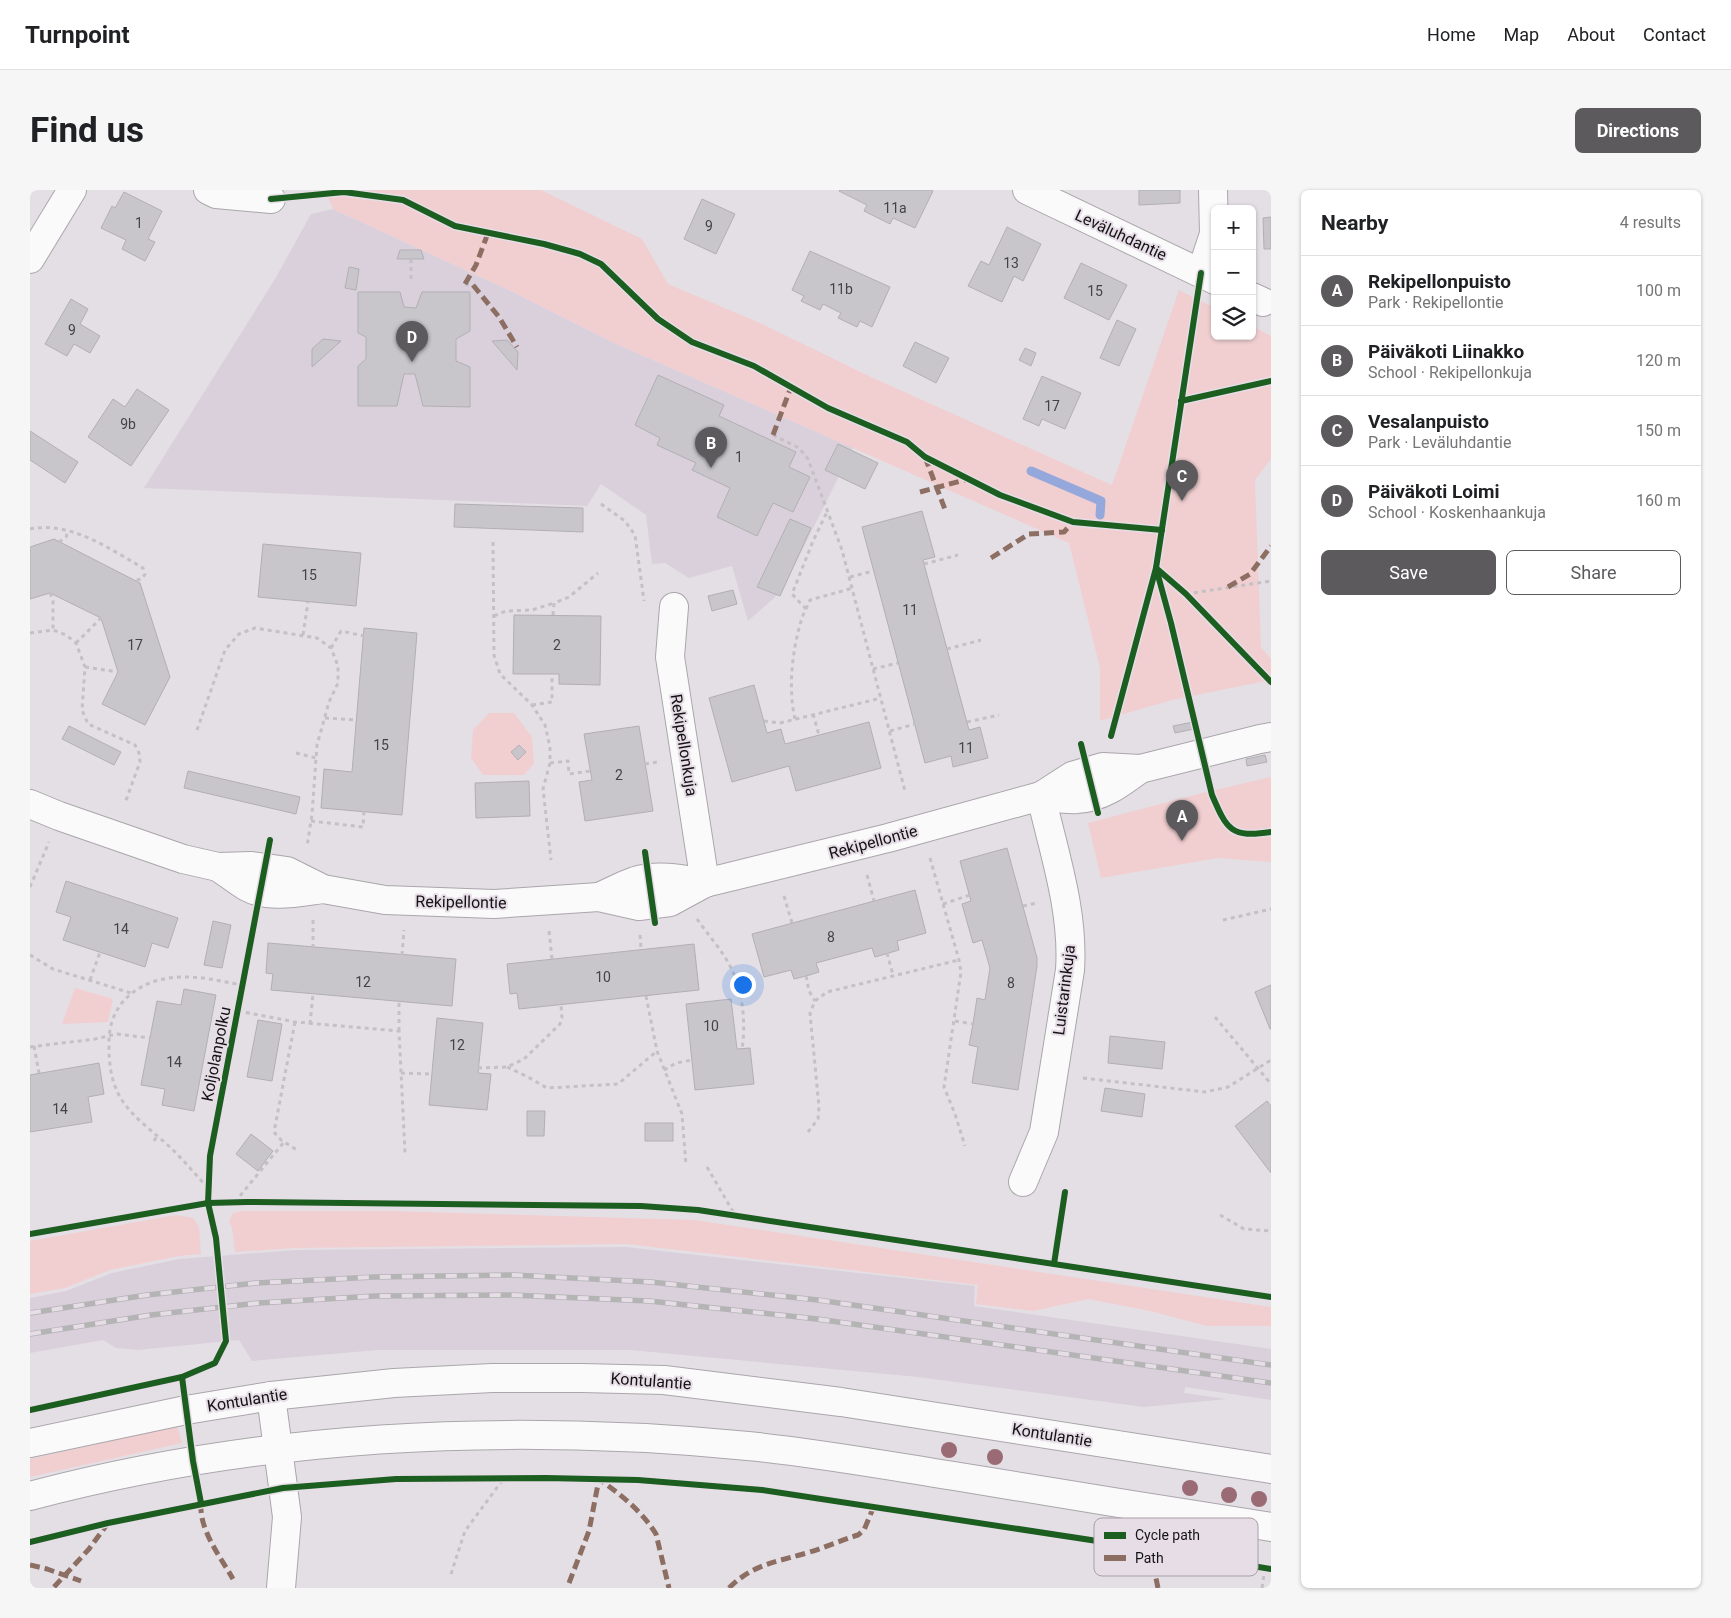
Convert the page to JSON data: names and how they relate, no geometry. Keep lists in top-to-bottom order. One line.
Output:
{"streets":{"street":["Leväluhdantie","Rekipellonkuja","Rekipellontie","Luistarinkuja","Kontulantie"],"cycle path":["Koljolanpolku"]},"crossings":[["Rekipellonkuja","Rekipellontie"],["Rekipellontie","Luistarinkuja"]],"house_numbers":["11a","1","9","13","11b","15","9","17","9b","1","15","11","17","2","15","11","2","14","8","10","12","8","10","12","14","14"],"legend":["Cycle path","Path"],"page":{"header":"Turnpoint","nav":["Home","Map","About","Contact"],"buttons":["Directions",["Save","Share"]],"title":"Find us","heading":["Nearby","4 results"],"map_buttons":["+","−"],"list":[{"mark":"A","name":"Rekipellonpuisto","note":"Park · Rekipellontie","value":"100 m"},{"mark":"B","name":"Päiväkoti Liinakko","note":"School · Rekipellonkuja","value":"120 m"},{"mark":"C","name":"Vesalanpuisto","note":"Park · Leväluhdantie","value":"150 m"},{"mark":"D","name":"Päiväkoti Loimi","note":"School · Koskenhaankuja","value":"160 m"}],"pins":["D","B","C","A"]}}
